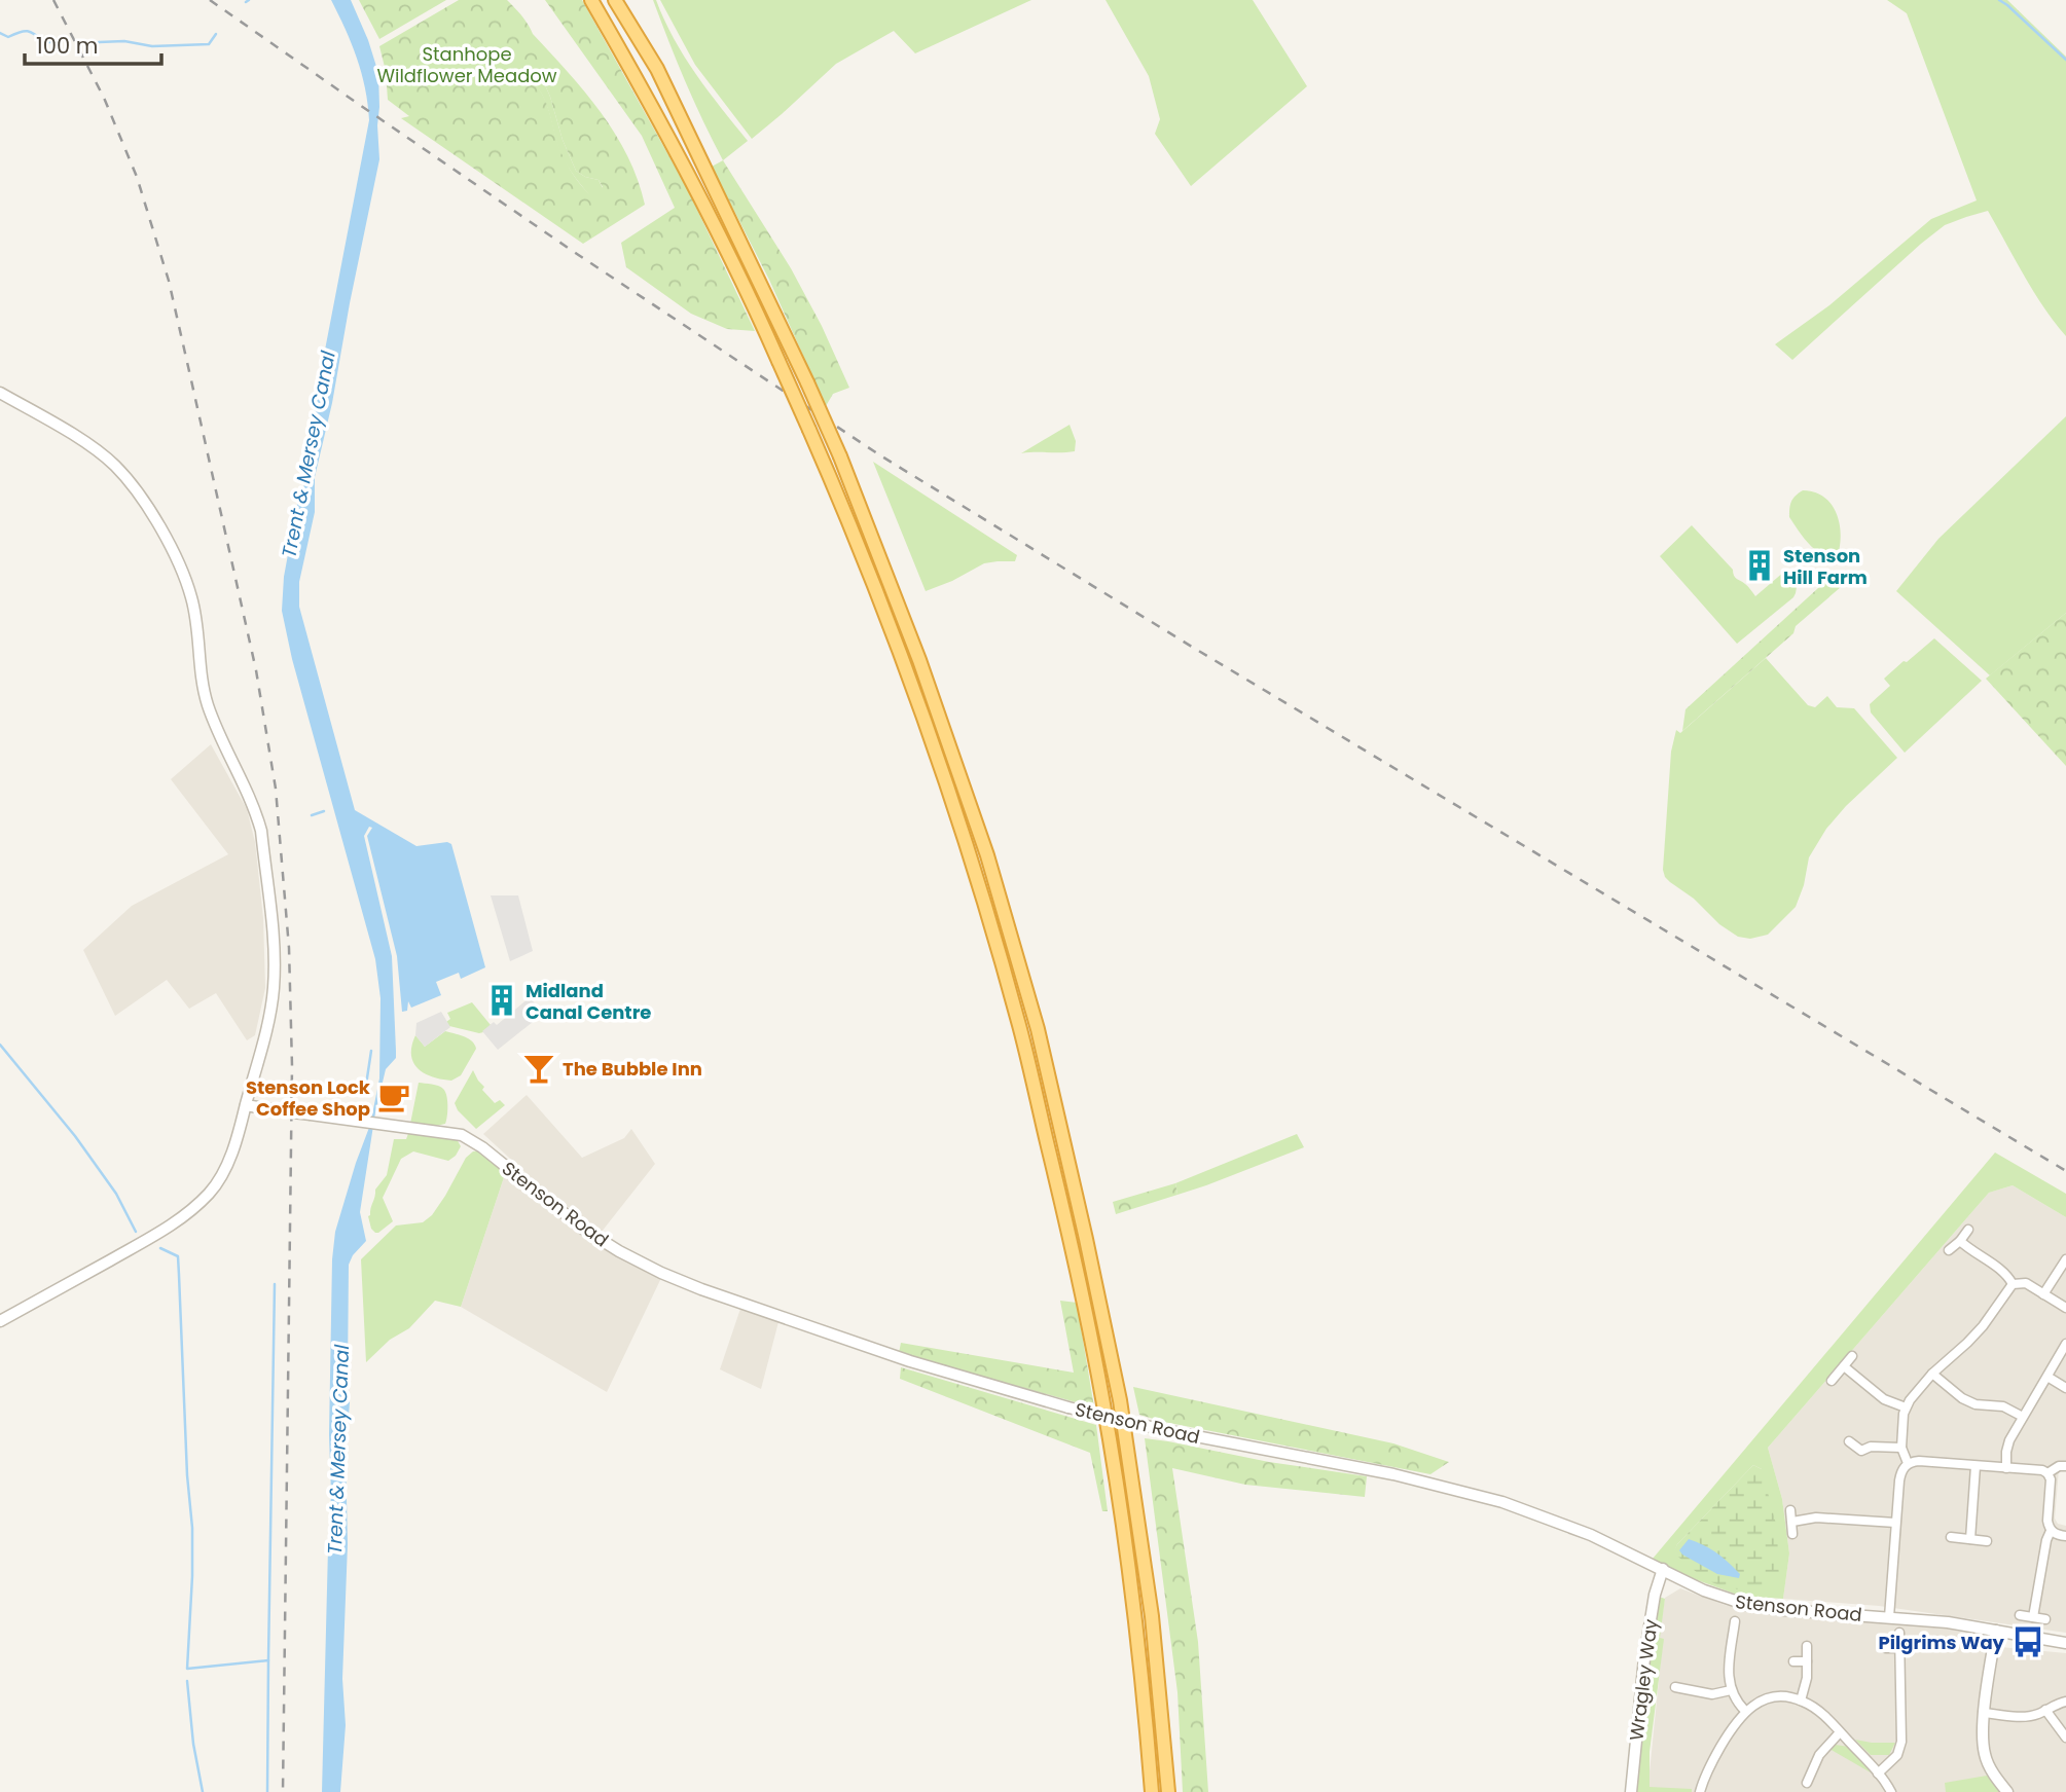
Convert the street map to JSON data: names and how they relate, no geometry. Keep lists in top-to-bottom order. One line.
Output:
{"streets":{"street":["Stenson Road","Wragley Way"]},"crossings":[["Stenson Road","Wragley Way"]],"water":["Trent & Mersey Canal"],"parks":["Stanhope Wildflower Meadow"],"places":{"building":["Stenson Hill Farm","Midland Canal Centre"],"bar":["The Bubble Inn"],"cafe":["Stenson Lock Coffee Shop"],"bus stop":["Pilgrims Way"]},"scale_bar":"100 m"}
